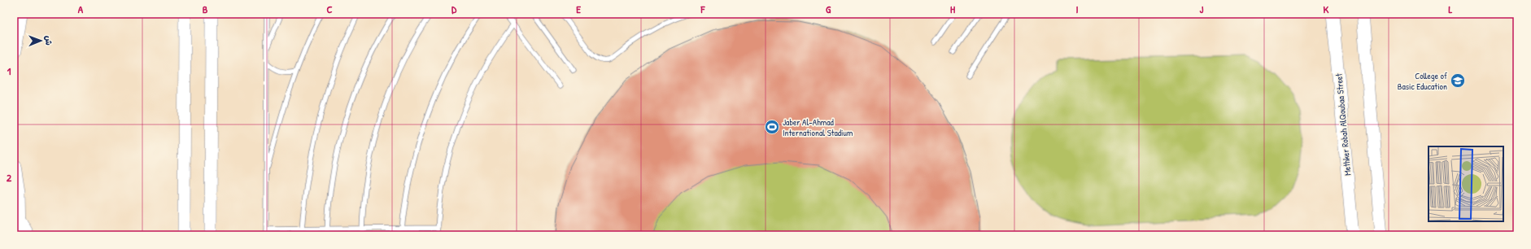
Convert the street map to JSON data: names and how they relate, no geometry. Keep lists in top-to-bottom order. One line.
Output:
{"streets":{"street":["Methker Robah AlQoubaa Street"]},"places":{"school or university":["College of Basic Education"],"sports":["Jaber Al-Ahmad International Stadium"]},"north":"right","grid":{"columns":["A","B","C","D","E","F","G","H","I","J","K","L"],"rows":["1","2"]}}
